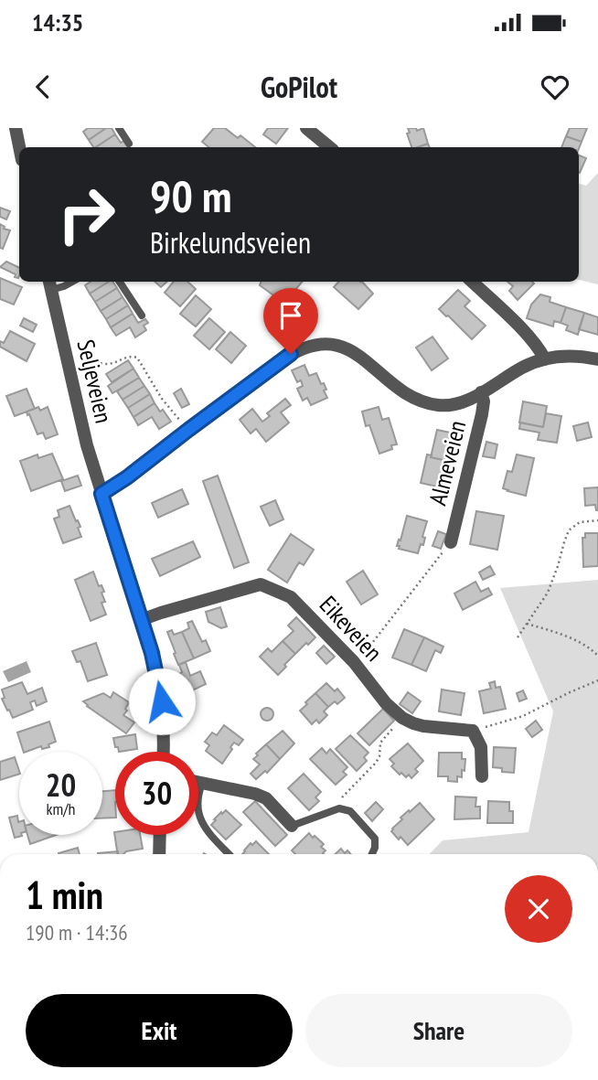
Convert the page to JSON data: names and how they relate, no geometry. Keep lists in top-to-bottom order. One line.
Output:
{"streets":{"street":["Seljeveien","Almeveien","Eikeveien"]},"crossings":[["Seljeveien","Eikeveien"]],"page":{"status":"14:35","header":"GoPilot","turn":["90 m","Birkelundsveien"],"speed":"20 km/h","limit":"30","heading":["1 min","190 m · 14:36"],"buttons":["Exit","Share"]}}
